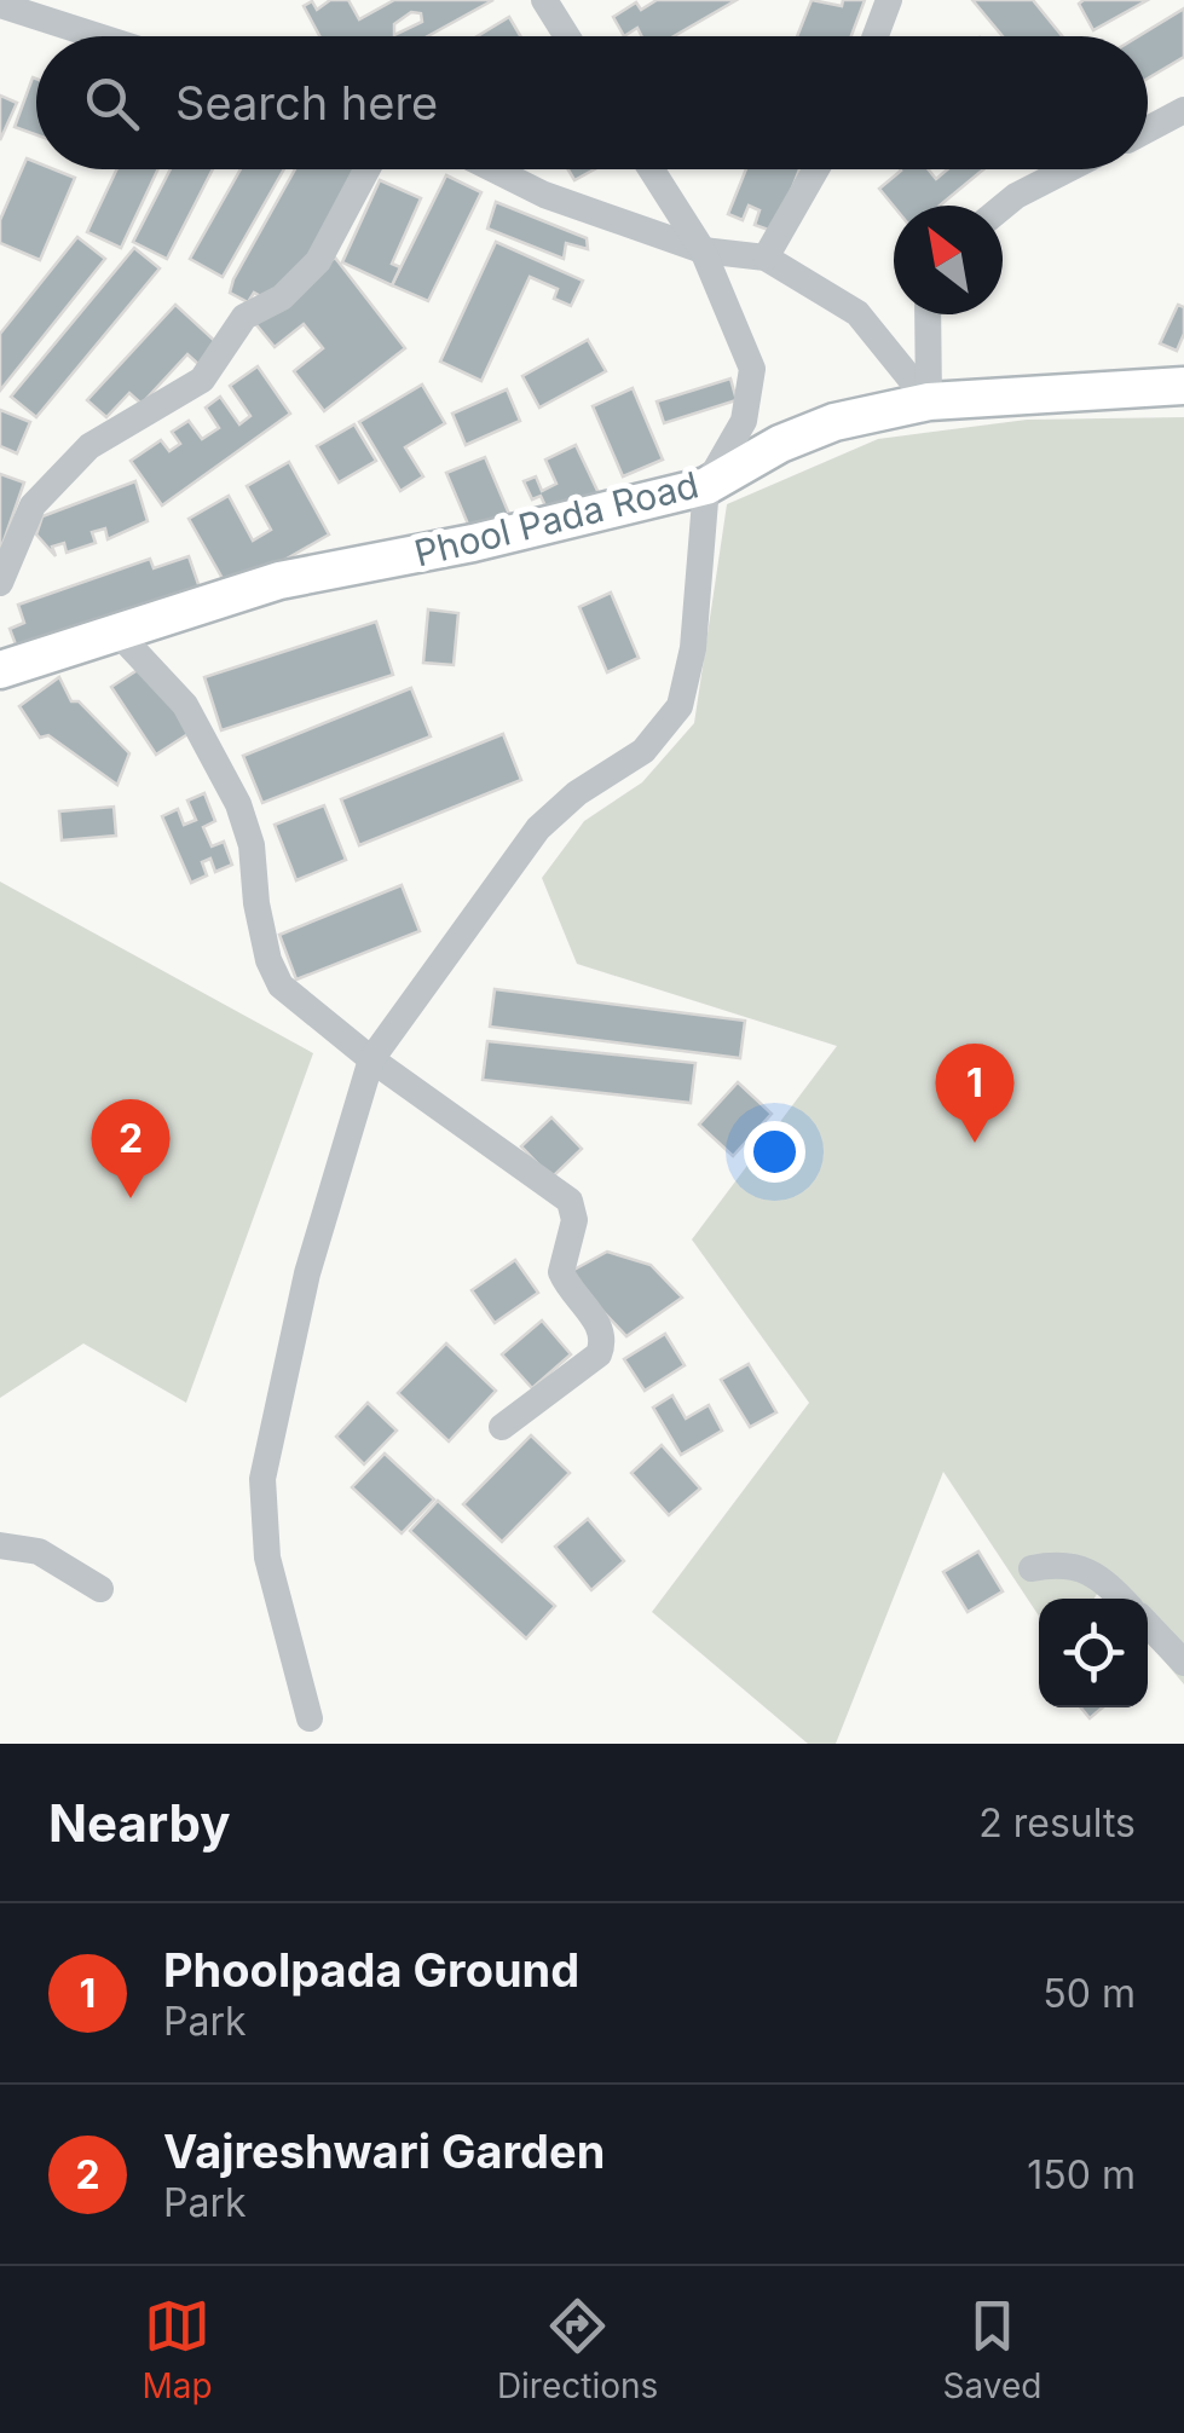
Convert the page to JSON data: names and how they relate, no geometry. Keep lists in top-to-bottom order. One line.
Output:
{"streets":{"street":["Phool Pada Road"]},"north":"top left","page":{"search":"Search here","pins":["1","2"],"heading":["Nearby","2 results"],"list":[{"mark":"1","name":"Phoolpada Ground","note":"Park","value":"50 m"},{"mark":"2","name":"Vajreshwari Garden","note":"Park","value":"150 m"}],"nav":["Map","Directions","Saved"]}}
